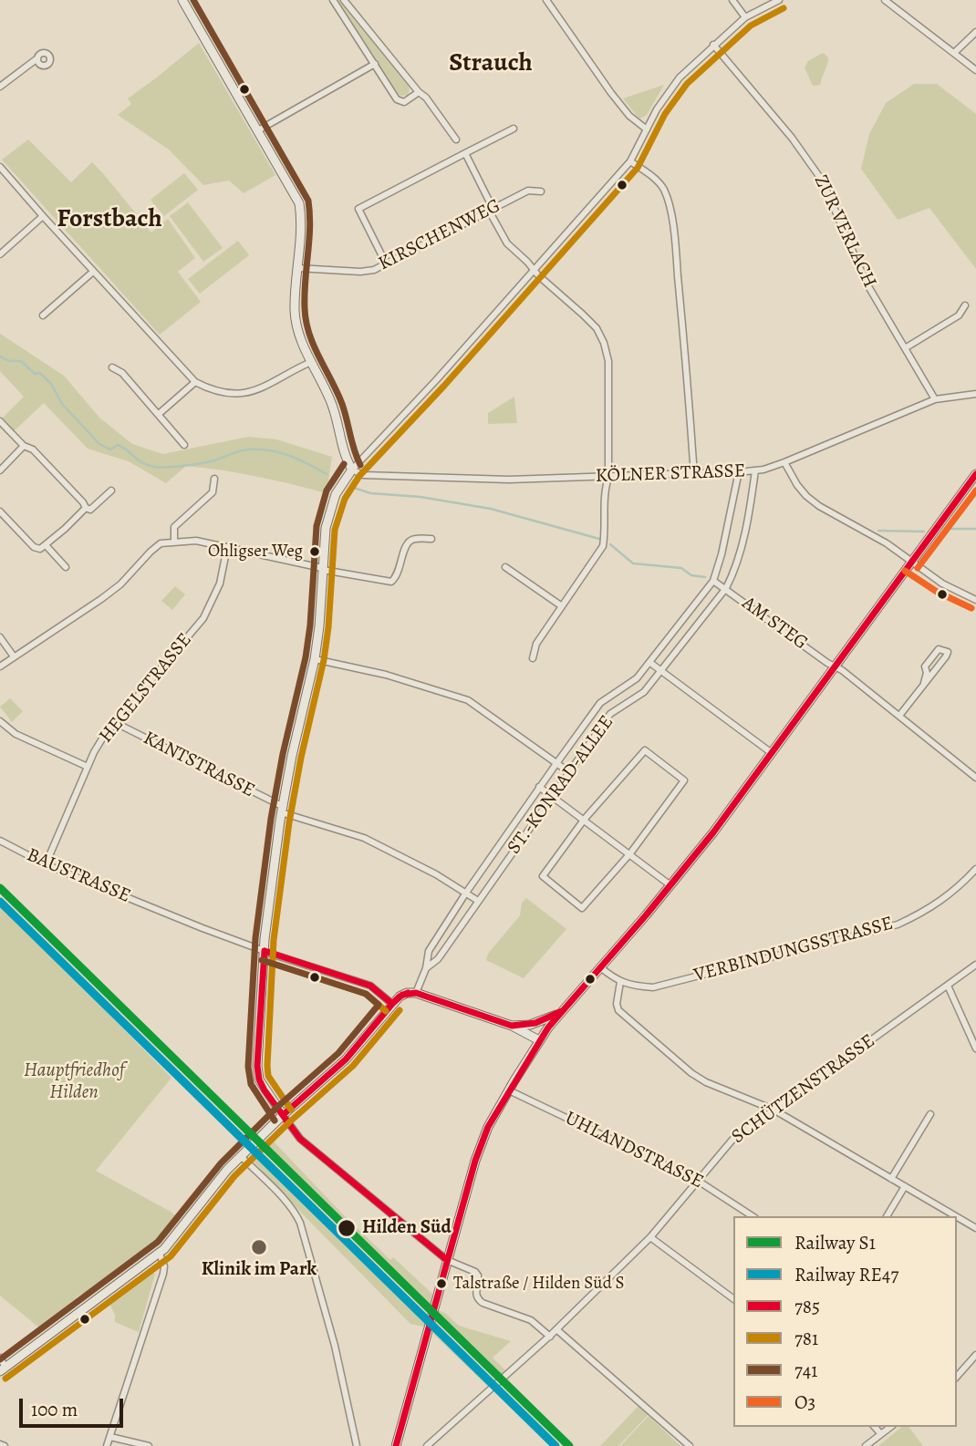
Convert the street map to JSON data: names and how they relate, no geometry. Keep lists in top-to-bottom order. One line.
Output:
{"streets":{"street":["ZUR VERLACH","KIRSCHENWEG","KÖLNER STRASSE","AM STEG","HEGELSTRASSE","KANTSTRASSE","ST.-KONRAD-ALLEE","BAUSTRASSE","VERBINDUNGSSTRASSE","SCHÜTZENSTRASSE","UHLANDSTRASSE"]},"crossings":[["ZUR VERLACH","KÖLNER STRASSE"],["KÖLNER STRASSE","ST.-KONRAD-ALLEE"],["AM STEG","ST.-KONRAD-ALLEE"],["HEGELSTRASSE","KANTSTRASSE"],["HEGELSTRASSE","BAUSTRASSE"],["KANTSTRASSE","ST.-KONRAD-ALLEE"],["SCHÜTZENSTRASSE","UHLANDSTRASSE"]],"districts":["Strauch","Forstbach"],"parks":["Hauptfriedhof Hilden"],"places":["Ohligser Weg","Hilden Süd","Klinik im Park","Talstraße / Hilden Süd S"],"lines":["transit line 741","transit line 781","transit line 785","transit line O3","rail line S1","rail line RE47"],"legend":["Railway S1","Railway RE47","785","781","741","O3"],"scale_bar":"100 m"}
